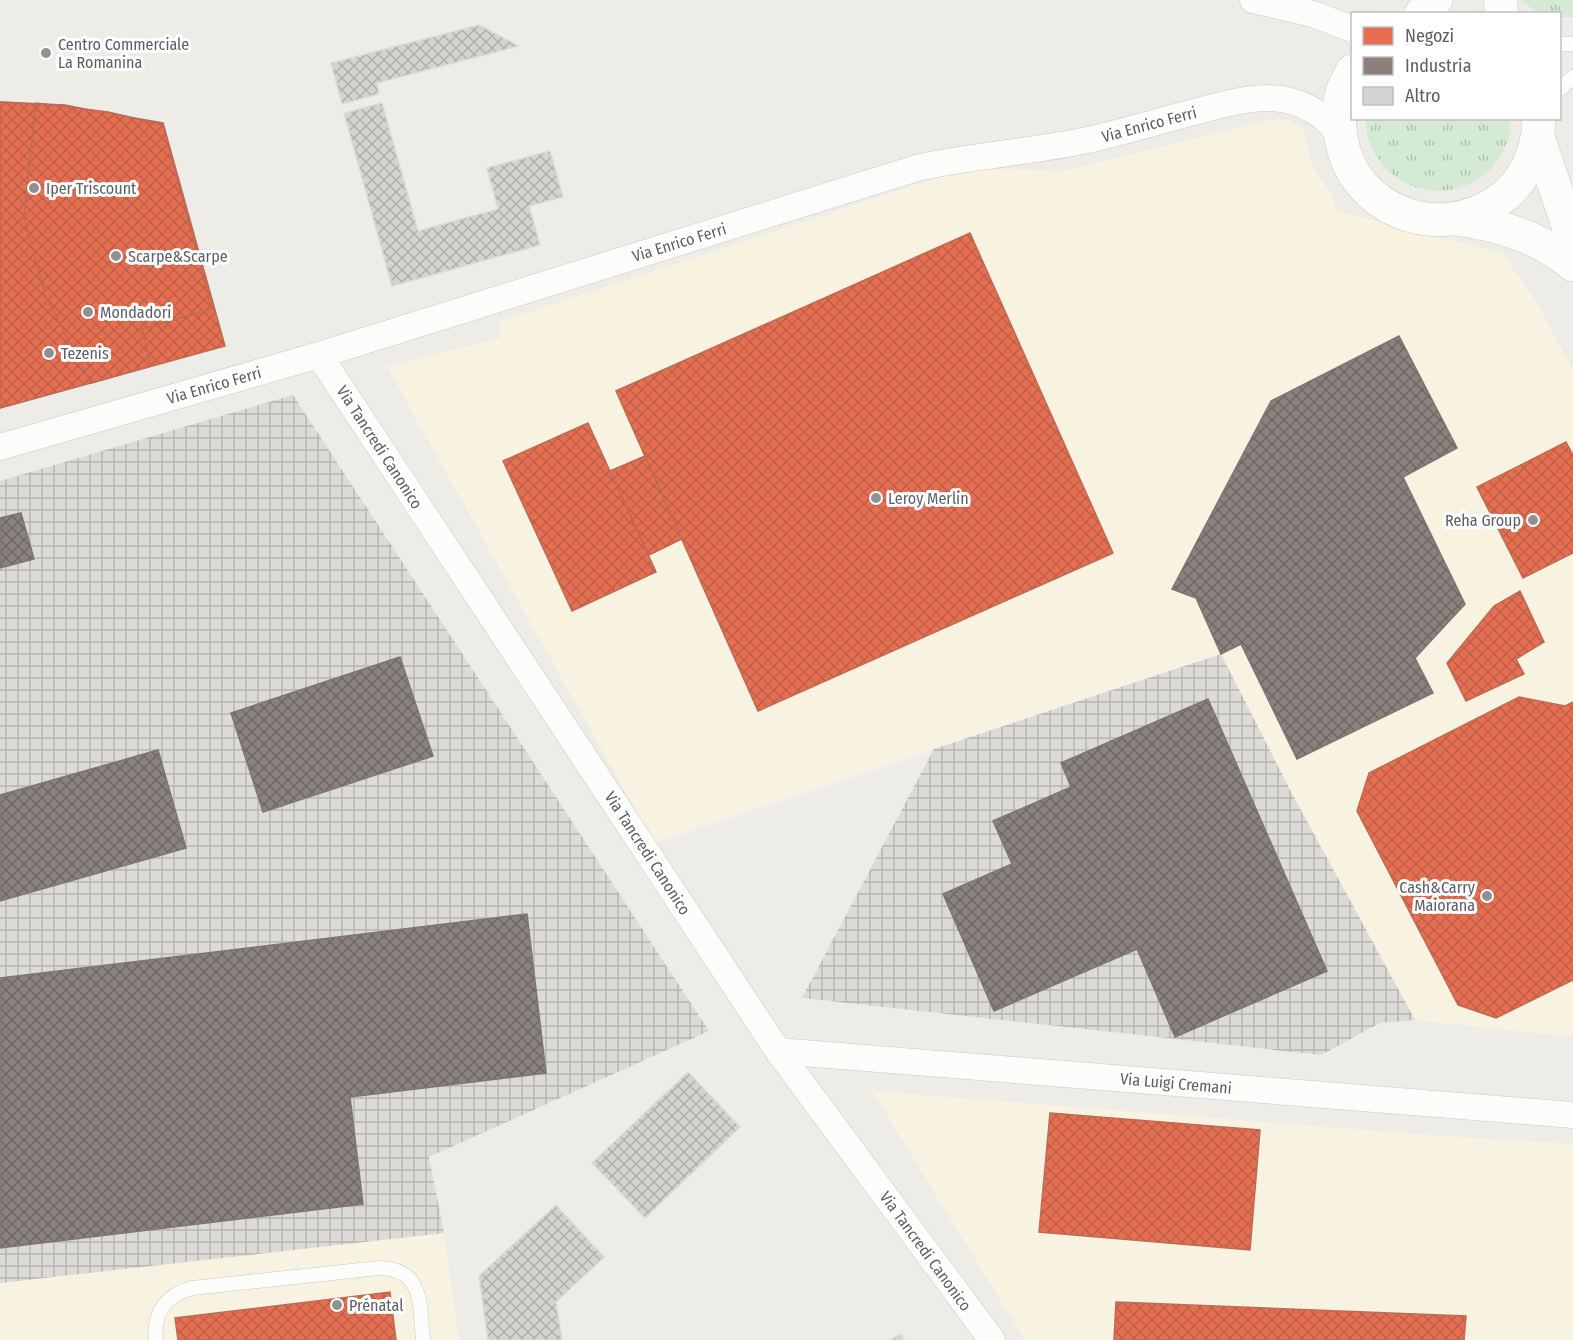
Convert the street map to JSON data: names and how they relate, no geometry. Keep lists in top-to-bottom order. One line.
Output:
{"streets":{"street":["Via Enrico Ferri","Via Tancredi Canonico","Via Luigi Cremani"]},"crossings":[["Via Enrico Ferri","Via Tancredi Canonico"],["Via Tancredi Canonico","Via Luigi Cremani"]],"places":["Centro Commerciale La Romanina","Iper Triscount","Scarpe&Scarpe","Mondadori","Tezenis","Leroy Merlin","Reha Group","Cash&Carry Maiorana","Prénatal"],"legend":["Negozi","Industria","Altro"]}
